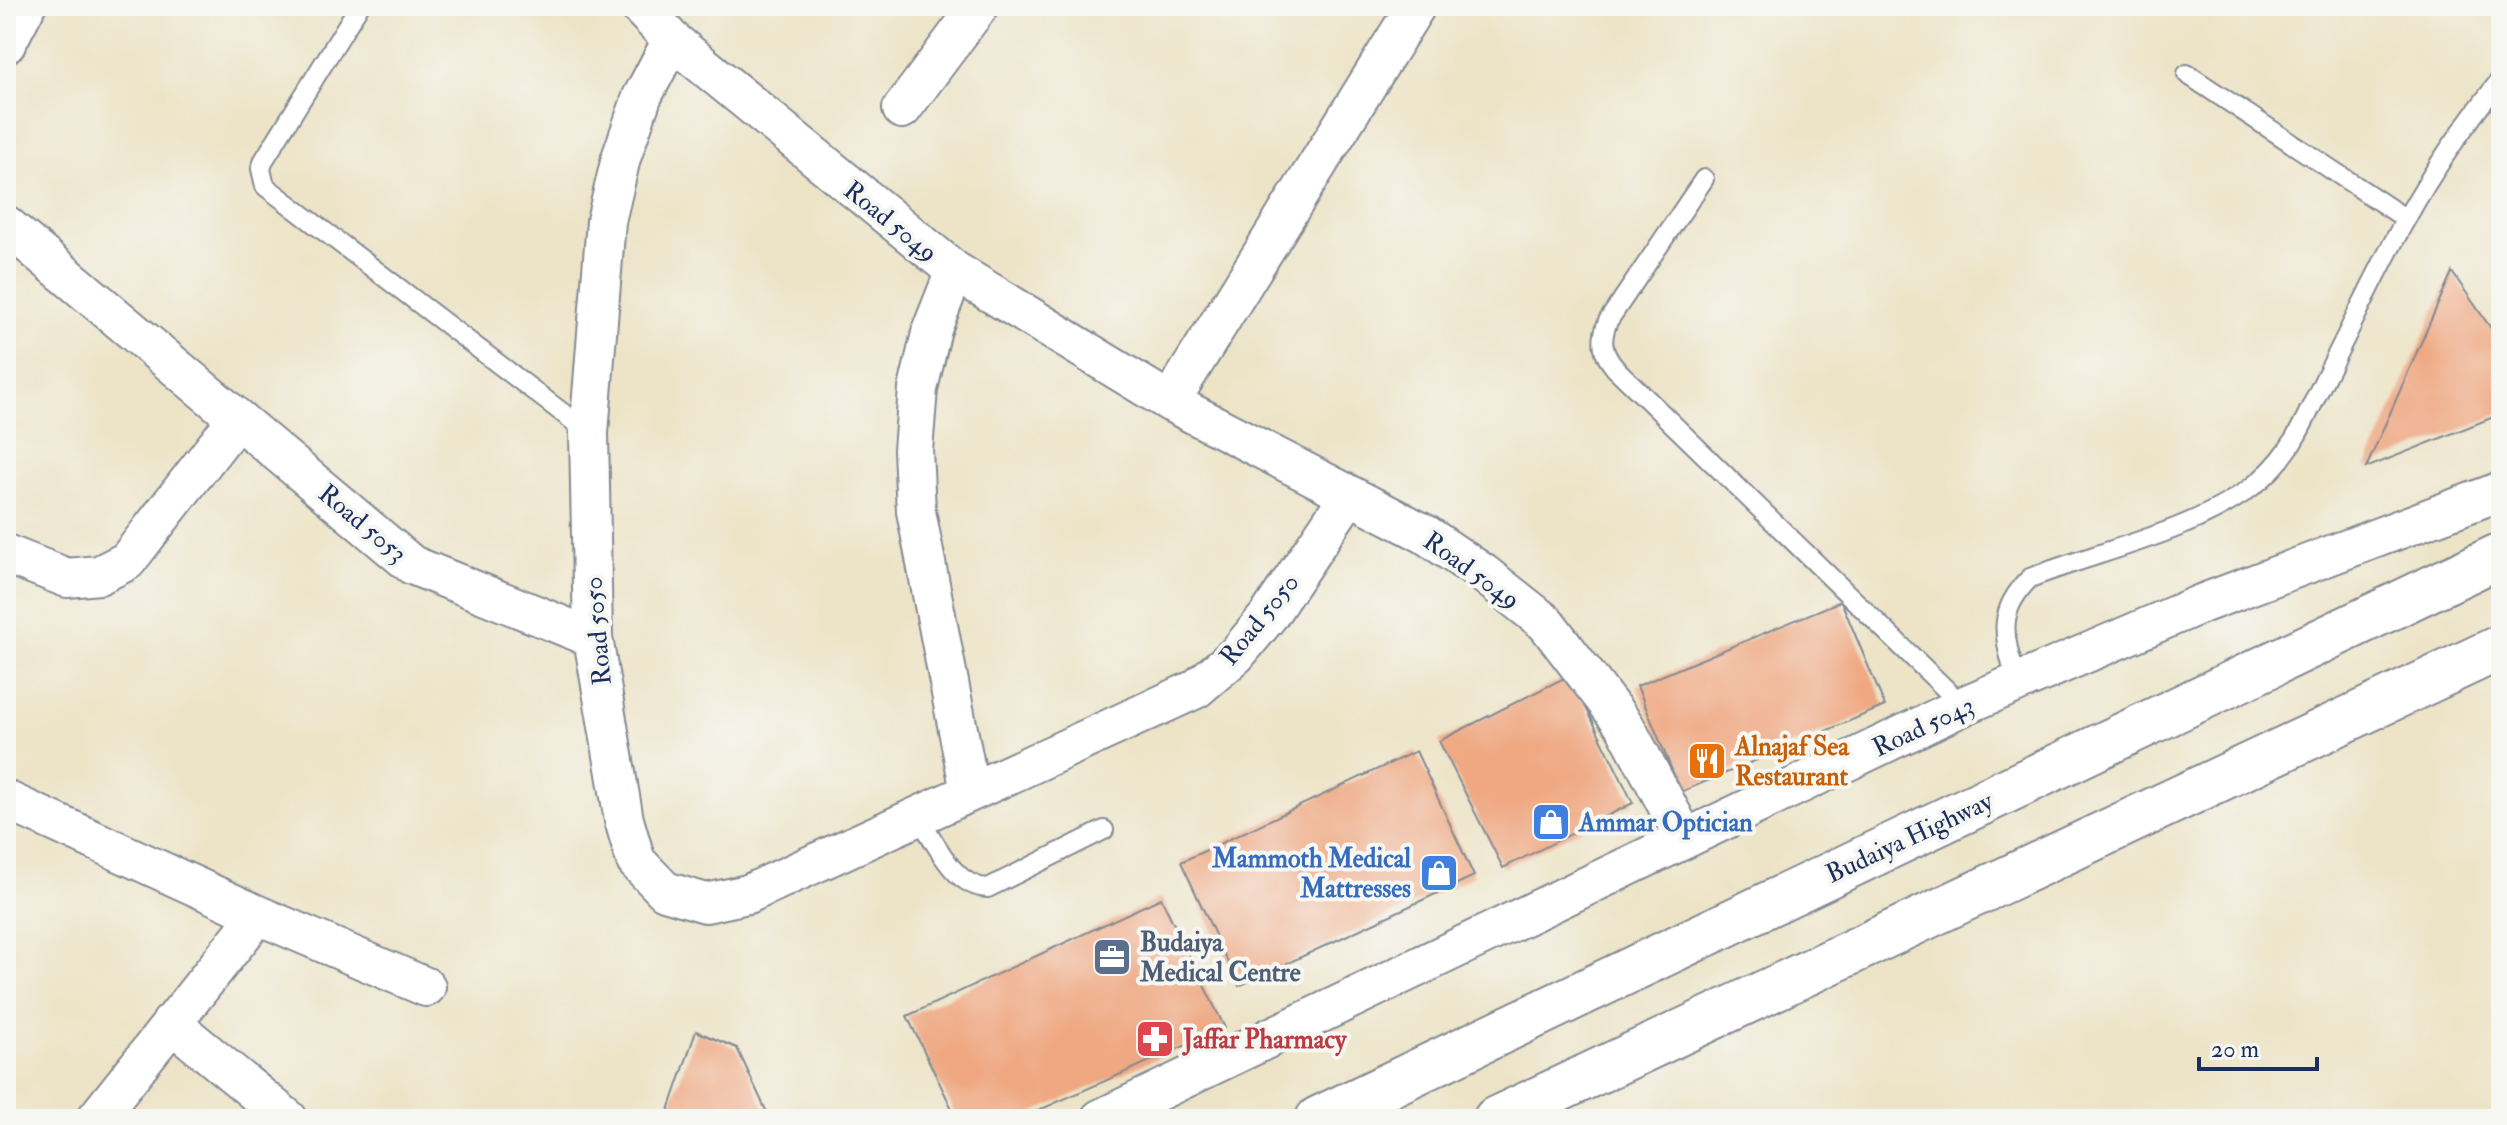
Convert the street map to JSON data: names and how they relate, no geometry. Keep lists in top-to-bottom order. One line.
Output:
{"streets":{"main road":["Budaiya Highway"],"street":["Road 5049","Road 5053","Road 5050","Road 5043"]},"crossings":[["Road 5049","Road 5050"],["Road 5049","Road 5043"],["Road 5053","Road 5050"]],"places":{"restaurant":["Alnajaf Sea Restaurant"],"shop":["Ammar Optician","Mammoth Medical Mattresses"],"office":["Budaiya Medical Centre"],"pharmacy":["Jaffar Pharmacy"]},"scale_bar":"20 m"}
